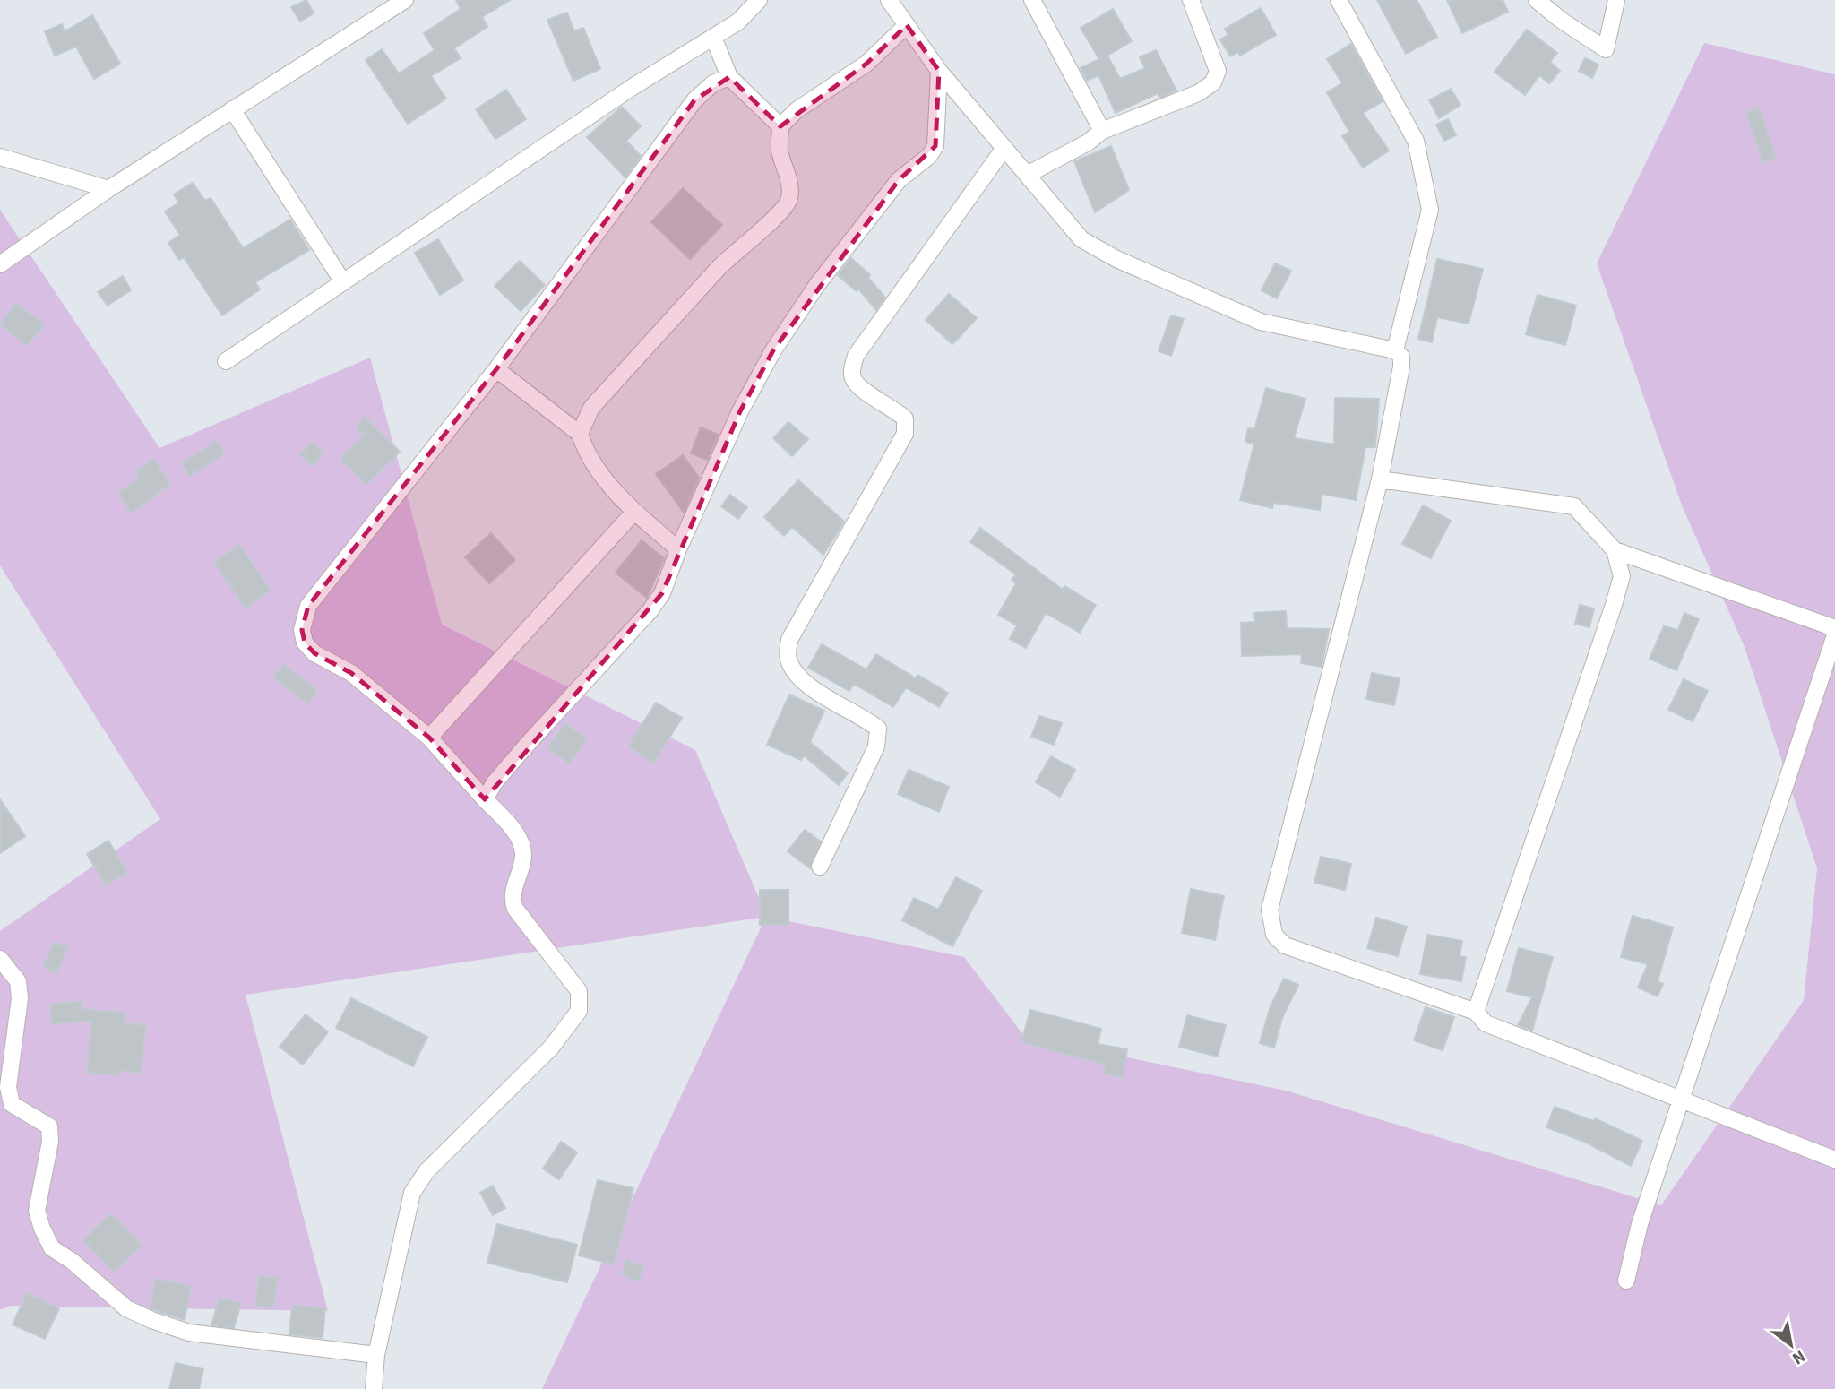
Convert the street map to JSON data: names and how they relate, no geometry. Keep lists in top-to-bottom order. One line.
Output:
{"north":"bottom right"}
